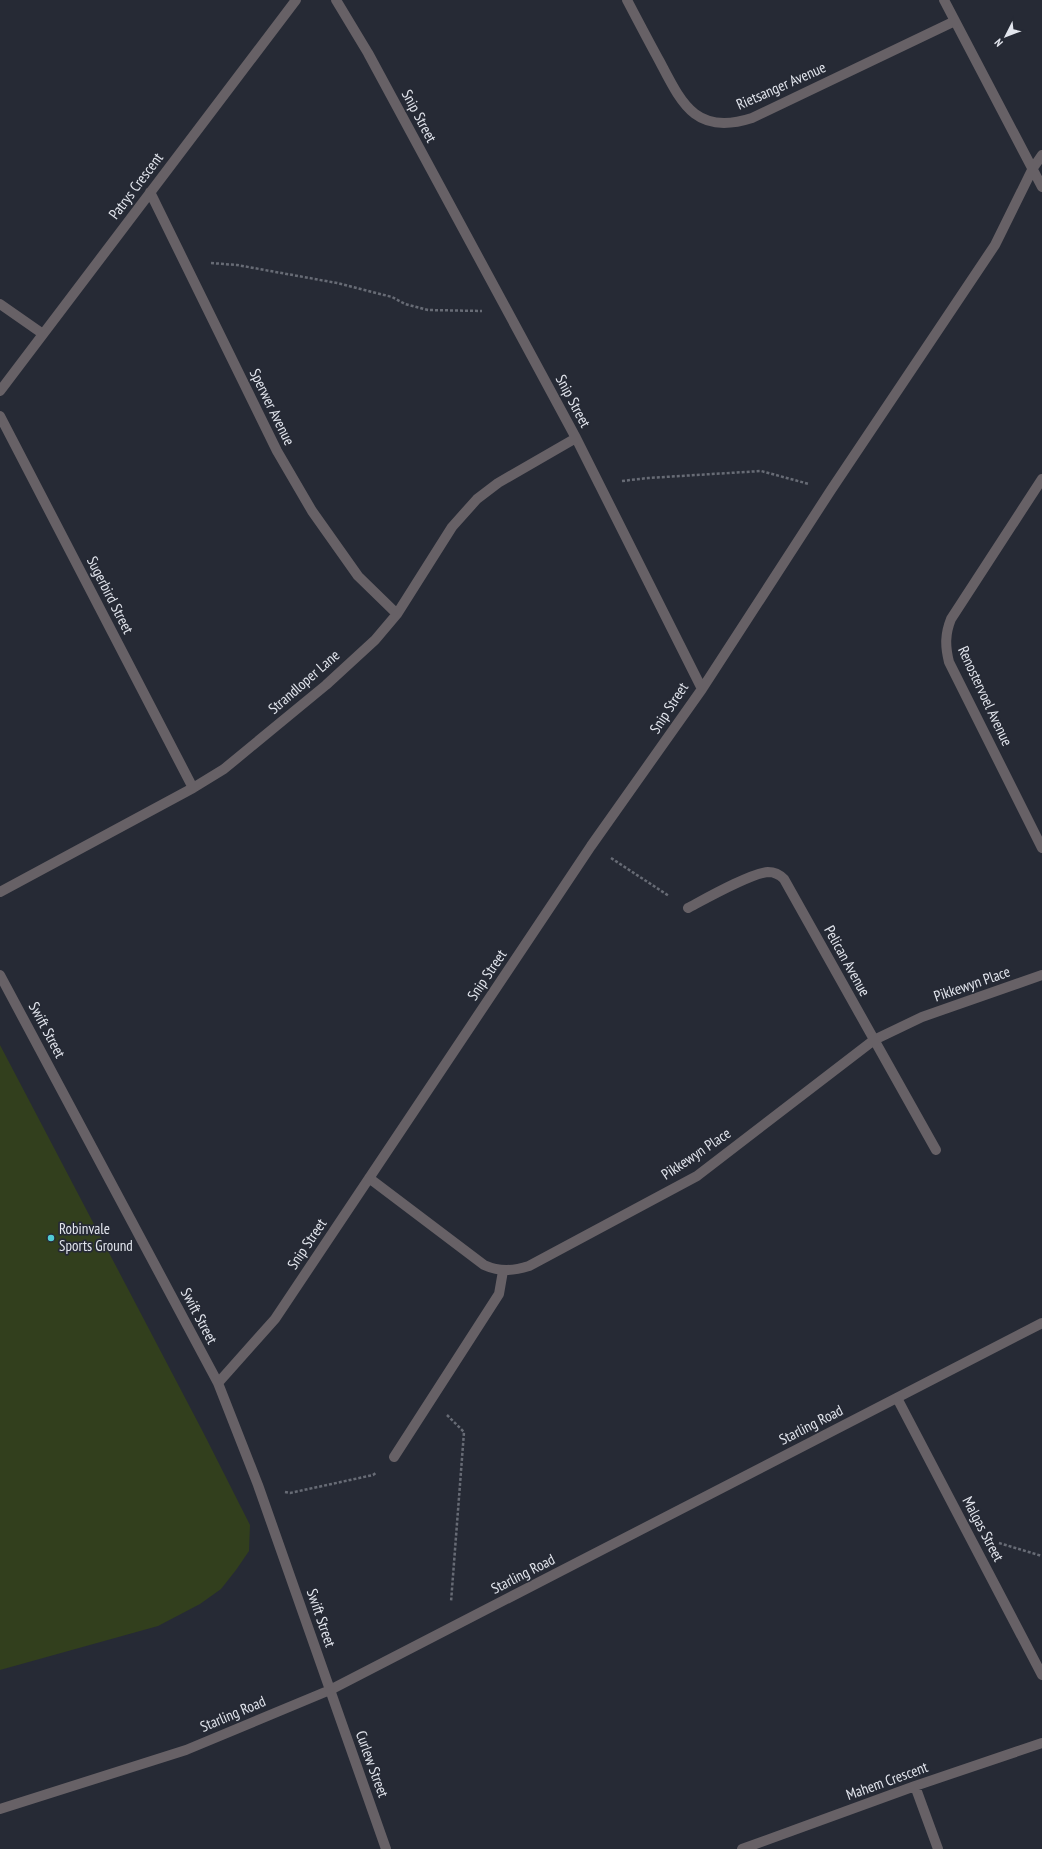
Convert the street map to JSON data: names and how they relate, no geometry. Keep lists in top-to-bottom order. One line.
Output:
{"streets":{"street":["Rietsanger Avenue","Snip Street","Patrys Crescent","Sperwer Avenue","Sugerbird Street","Strandloper Lane","Renostervoel Avenue","Pelican Avenue","Pikkewyn Place","Swift Street","Starling Road","Malgas Street","Curlew Street","Mahem Crescent"]},"crossings":[["Snip Street","Strandloper Lane"],["Snip Street","Pikkewyn Place"],["Snip Street","Swift Street"],["Patrys Crescent","Sperwer Avenue"],["Sperwer Avenue","Strandloper Lane"],["Sugerbird Street","Strandloper Lane"],["Pelican Avenue","Pikkewyn Place"],["Swift Street","Starling Road"],["Swift Street","Curlew Street"],["Starling Road","Malgas Street"],["Starling Road","Curlew Street"]],"places":["Robinvale Sports Ground"],"north":"bottom left"}
